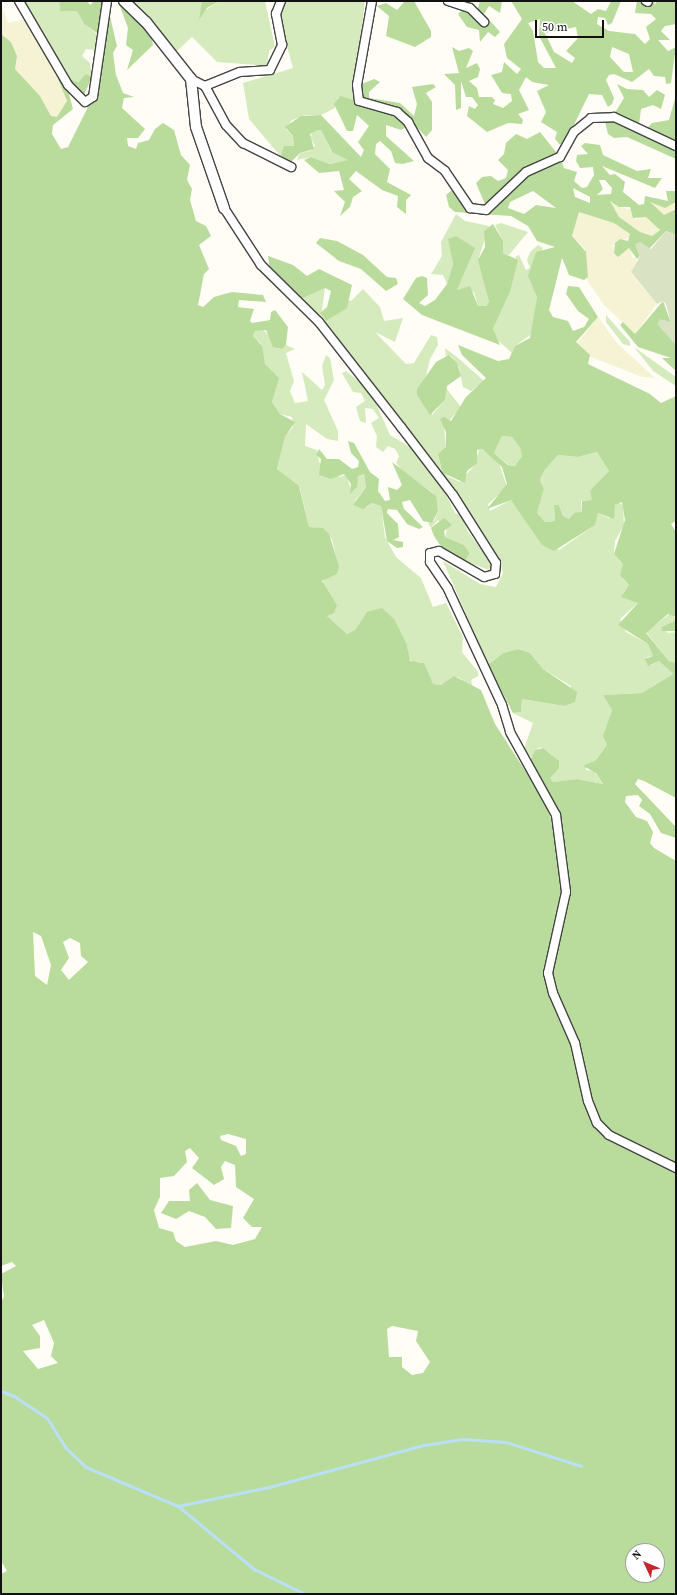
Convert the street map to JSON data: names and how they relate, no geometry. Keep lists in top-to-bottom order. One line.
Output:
{"scale_bar":"50 m","north":"top left"}
